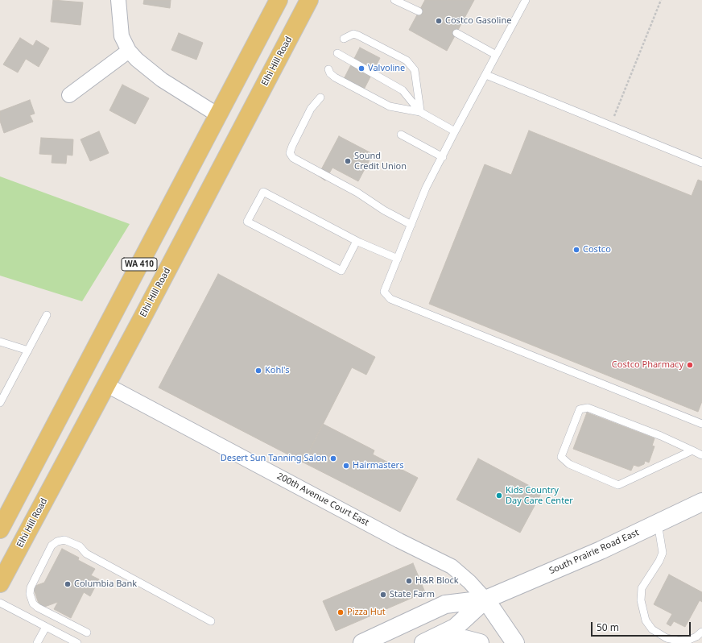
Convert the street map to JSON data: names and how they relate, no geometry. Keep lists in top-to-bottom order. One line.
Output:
{"streets":{"main road":["Elhi Hill Road","WA 410","200th Avenue Court East","South Prairie Road East"]},"crossings":[["Elhi Hill Road","200th Avenue Court East"],["200th Avenue Court East","South Prairie Road East"]],"places":["Costco Gasoline","Valvoline","Sound Credit Union","Costco","Costco Pharmacy","Kohl's","Desert Sun Tanning Salon","Hairmasters","Kids Country Day Care Center","H&R Block","Columbia Bank","State Farm","Pizza Hut"],"scale_bar":"50 m"}
